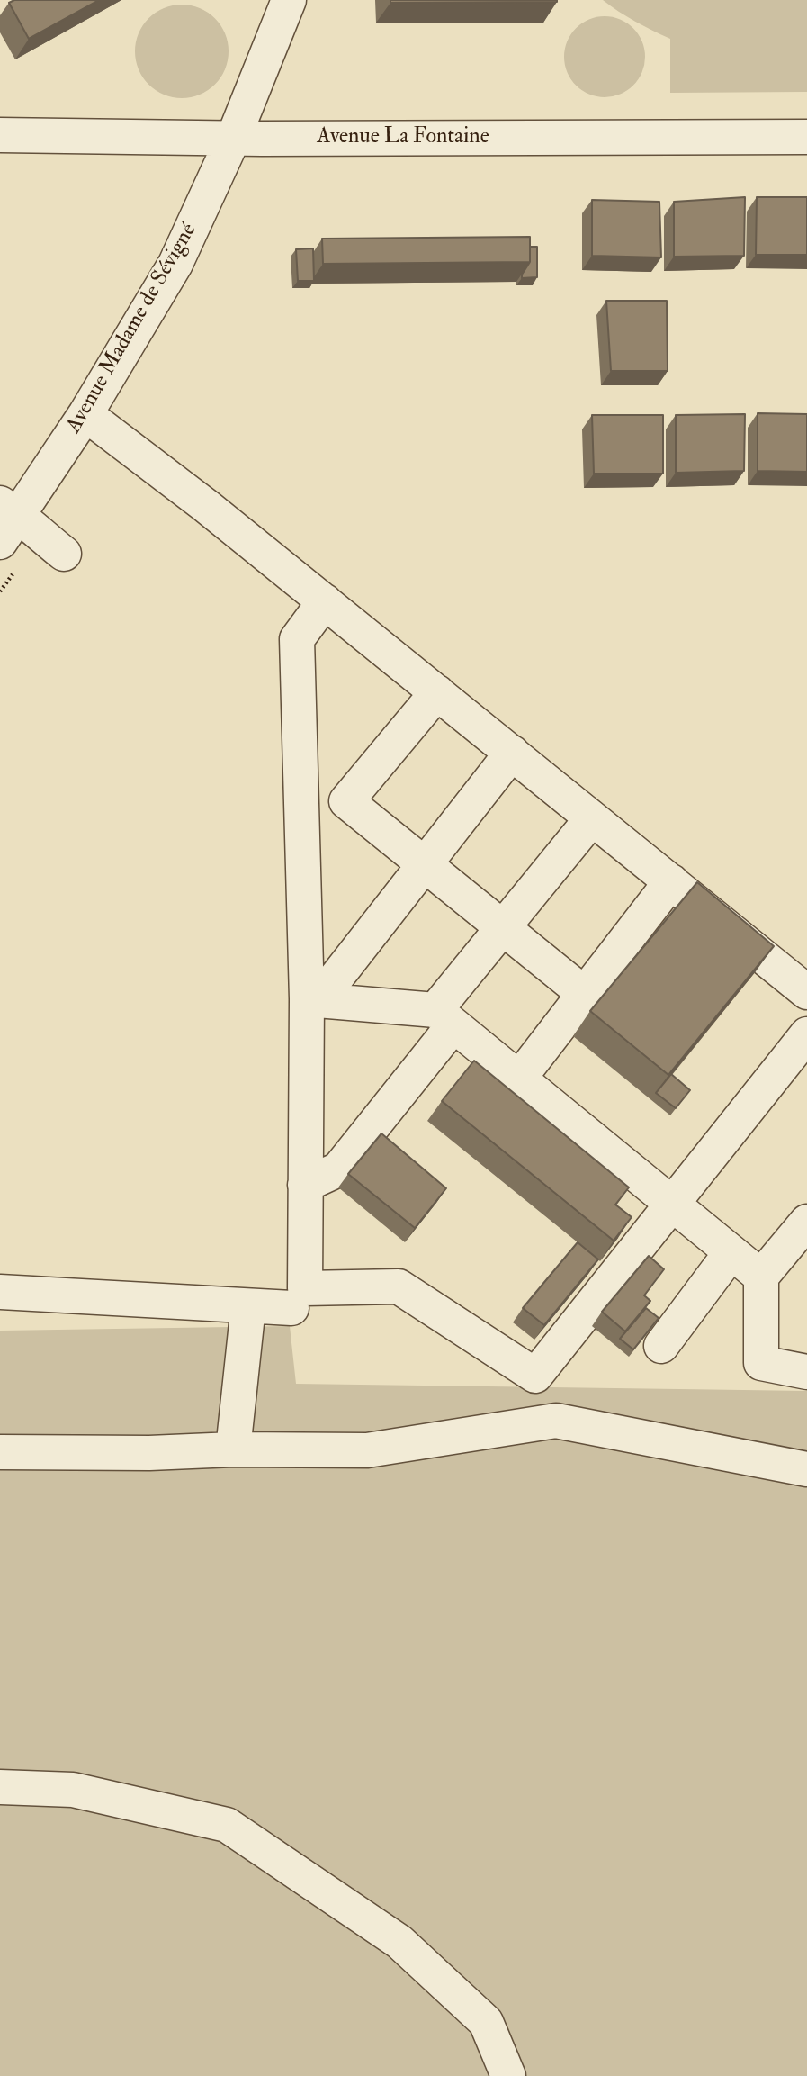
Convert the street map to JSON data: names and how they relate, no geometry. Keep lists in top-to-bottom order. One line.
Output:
{"streets":{"street":["Avenue La Fontaine","Avenue Madame de Sévigné"]},"crossings":[["Avenue La Fontaine","Avenue Madame de Sévigné"]]}
